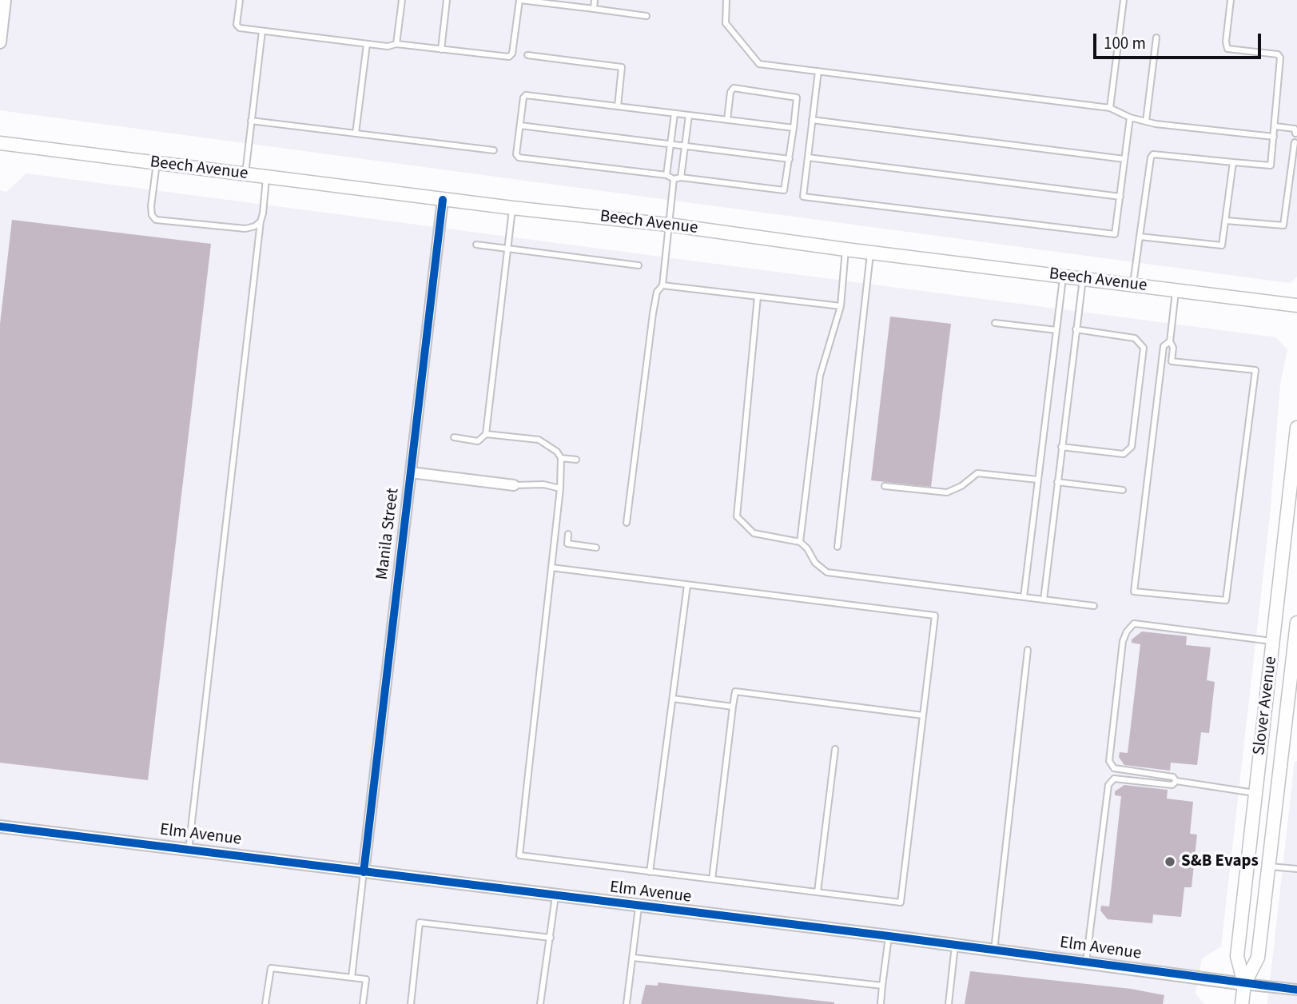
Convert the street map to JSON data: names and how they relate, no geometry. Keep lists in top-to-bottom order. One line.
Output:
{"streets":{"main road":["Beech Avenue","Slover Avenue"],"street":["Manila Street","Elm Avenue"]},"crossings":[["Beech Avenue","Manila Street"],["Manila Street","Elm Avenue"],["Slover Avenue","Elm Avenue"]],"places":["S&B Evaps"],"scale_bar":"100 m"}
